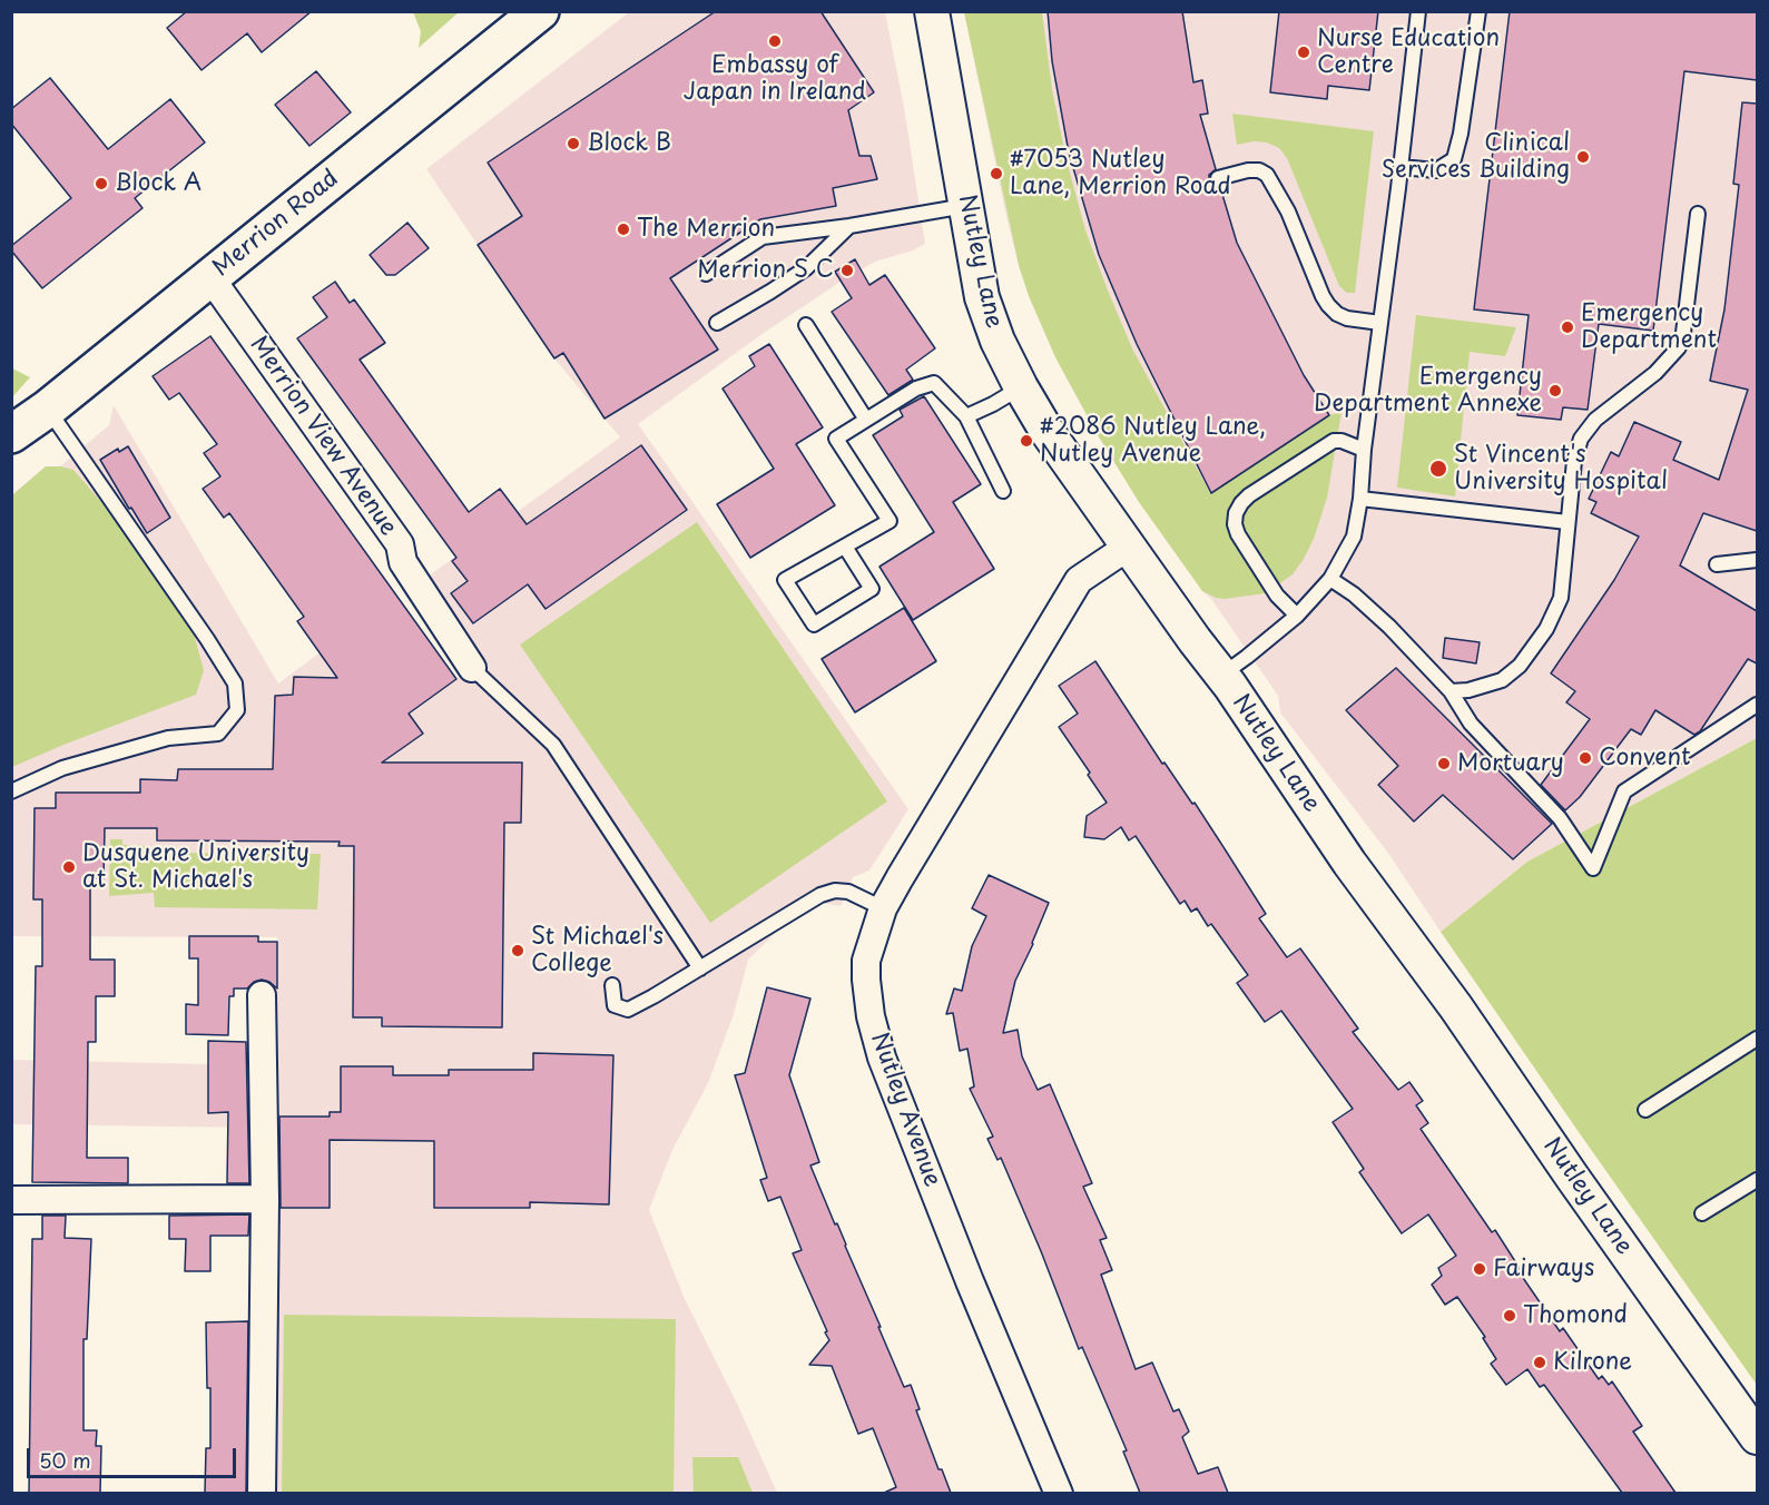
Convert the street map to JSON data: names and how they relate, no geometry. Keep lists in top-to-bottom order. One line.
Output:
{"streets":{"main road":["Merrion Road"],"street":["Nutley Lane","Merrion View Avenue","Nutley Avenue"]},"crossings":[["Merrion Road","Merrion View Avenue"],["Nutley Lane","Nutley Avenue"]],"places":["Embassy of Japan in Ireland","Nurse Education Centre","Block B","Clinical Services Building","#7053 Nutley Lane, Merrion Road","Block A","The Merrion","Merrion S C","Emergency Department","Emergency Department Annexe","#2086 Nutley Lane, Nutley Avenue","St Vincent's University Hospital","Convent","Mortuary","Dusquene University at St. Michael's","St Michael's College","Fairways","Thomond","Kilrone"],"scale_bar":"50 m"}
